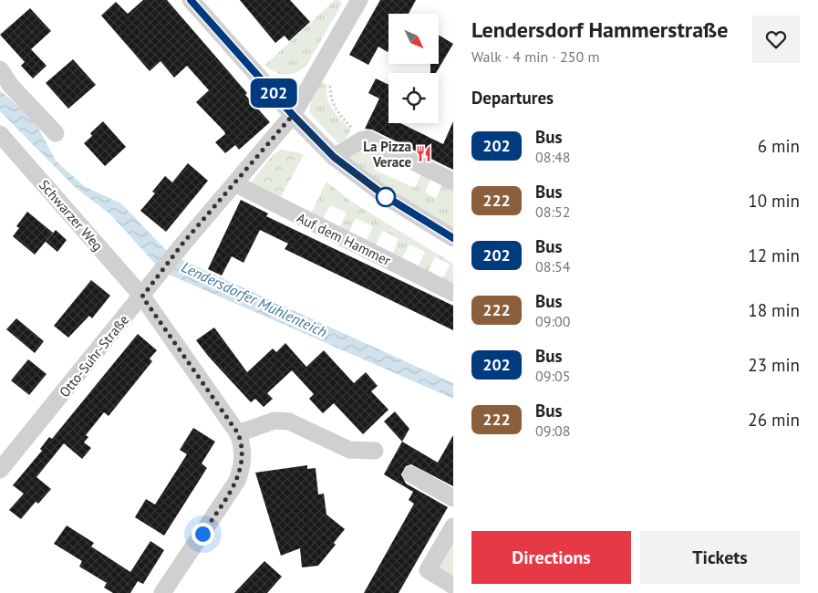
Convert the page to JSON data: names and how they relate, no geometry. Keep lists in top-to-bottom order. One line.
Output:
{"streets":{"street":["Schwarzer Weg","Auf dem Hammer","Otto-Suhr-Straße"]},"crossings":[["Schwarzer Weg","Otto-Suhr-Straße"],["Auf dem Hammer","Otto-Suhr-Straße"]],"water":["Lendersdorfer Mühlenteich"],"places":{"restaurant":["La Pizza Verace"]},"lines":["bus line 202"],"north":"bottom right","page":{"on_map":"202","heading":[["Lendersdorf Hammerstraße","Walk · 4 min · 250 m"],"Departures"],"list":[{"mark":"202","name":"Bus","note":"08:48","value":"6 min"},{"mark":"222","name":"Bus","note":"08:52","value":"10 min"},{"mark":"202","name":"Bus","note":"08:54","value":"12 min"},{"mark":"222","name":"Bus","note":"09:00","value":"18 min"},{"mark":"202","name":"Bus","note":"09:05","value":"23 min"},{"mark":"222","name":"Bus","note":"09:08","value":"26 min"}],"buttons":["Directions","Tickets"]}}
